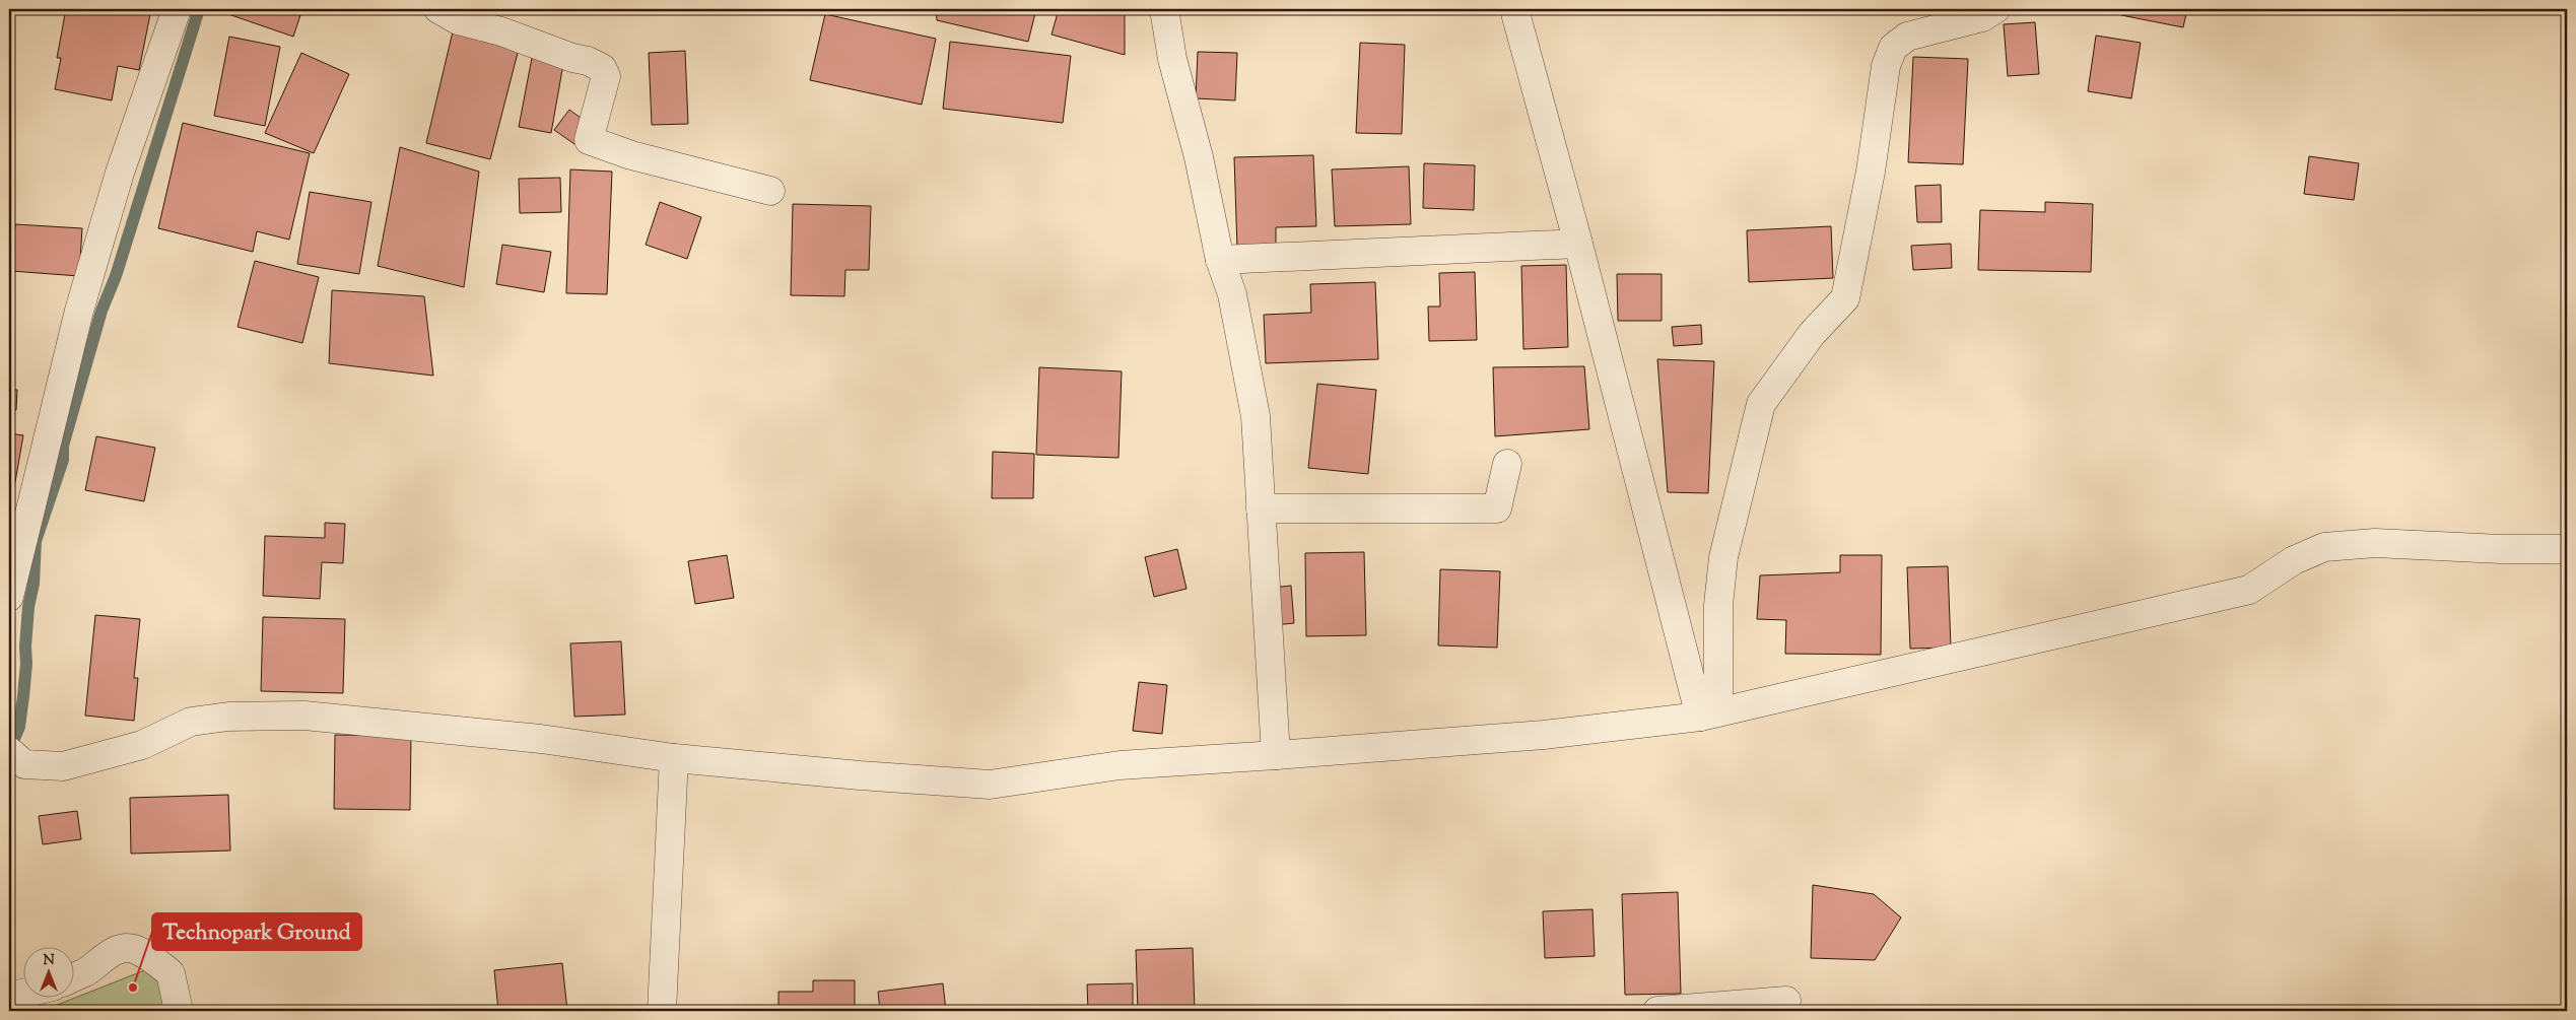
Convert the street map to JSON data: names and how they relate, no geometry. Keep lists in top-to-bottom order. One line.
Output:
{"places":["Technopark Ground"],"north":"top"}
